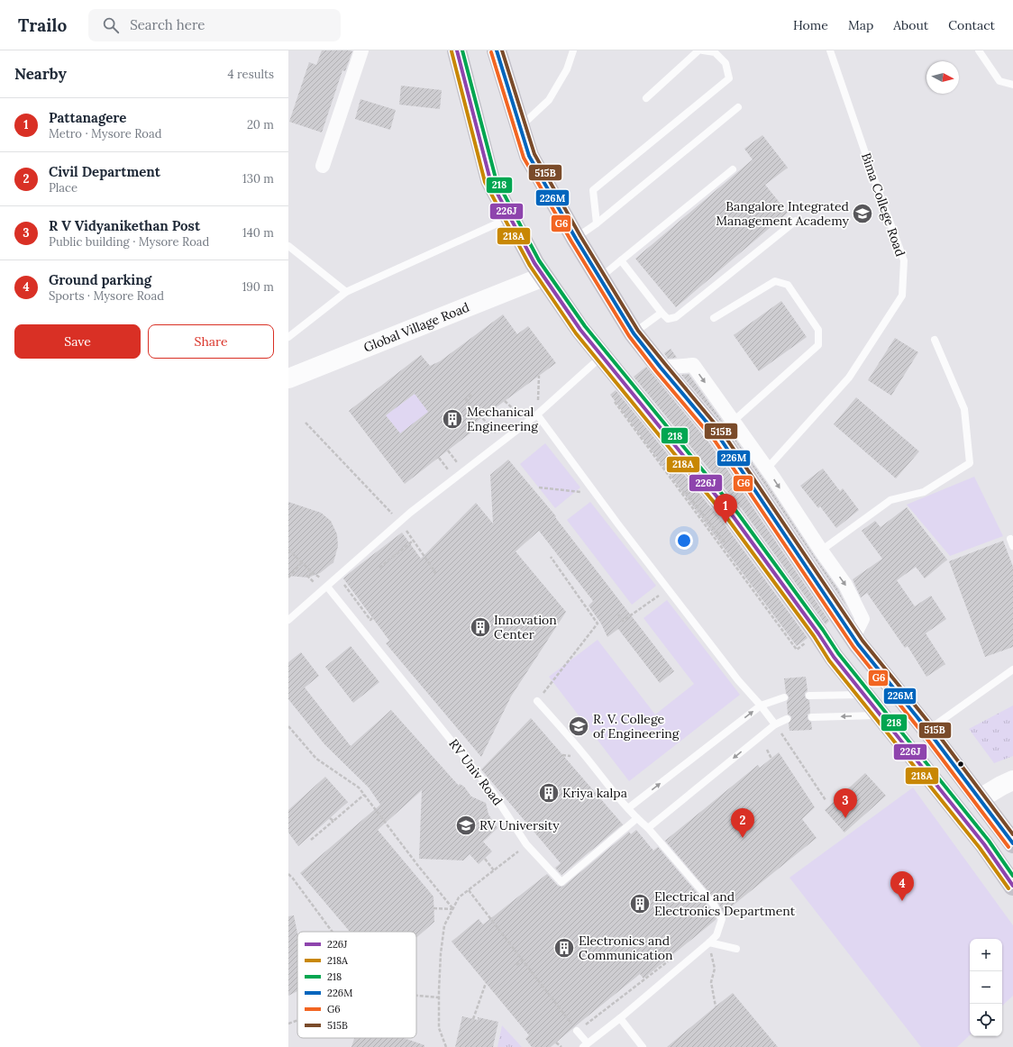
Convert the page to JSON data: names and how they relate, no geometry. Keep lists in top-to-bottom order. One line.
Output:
{"streets":{"street":["Global Village Road"],"lane":["Bima College Road","RV Univ Road"]},"places":{"school or university":["Bangalore Integrated Management Academy","R. V. College of Engineering","RV University"],"building":["Mechanical Engineering","Innovation Center","Kriya kalpa","Electrical and Electronics Department","Electronics and Communication"]},"lines":["transit line 226J","transit line 218","transit line 226M","transit line 515B","transit line 218A","transit line G6"],"legend":["226J","218A","218","226M","G6","515B"],"north":"right","page":{"header":"Trailo","search":"Search here","nav":["Home","Map","About","Contact"],"heading":["Nearby","4 results"],"list":[{"mark":"1","name":"Pattanagere","note":"Metro · Mysore Road","value":"20 m"},{"mark":"2","name":"Civil Department","note":"Place","value":"130 m"},{"mark":"3","name":"R V Vidyanikethan Post","note":"Public building · Mysore Road","value":"140 m"},{"mark":"4","name":"Ground parking","note":"Sports · Mysore Road","value":"190 m"}],"buttons":["Save","Share"],"pins":["1","3","2","4"],"map_buttons":["+","−"]}}
